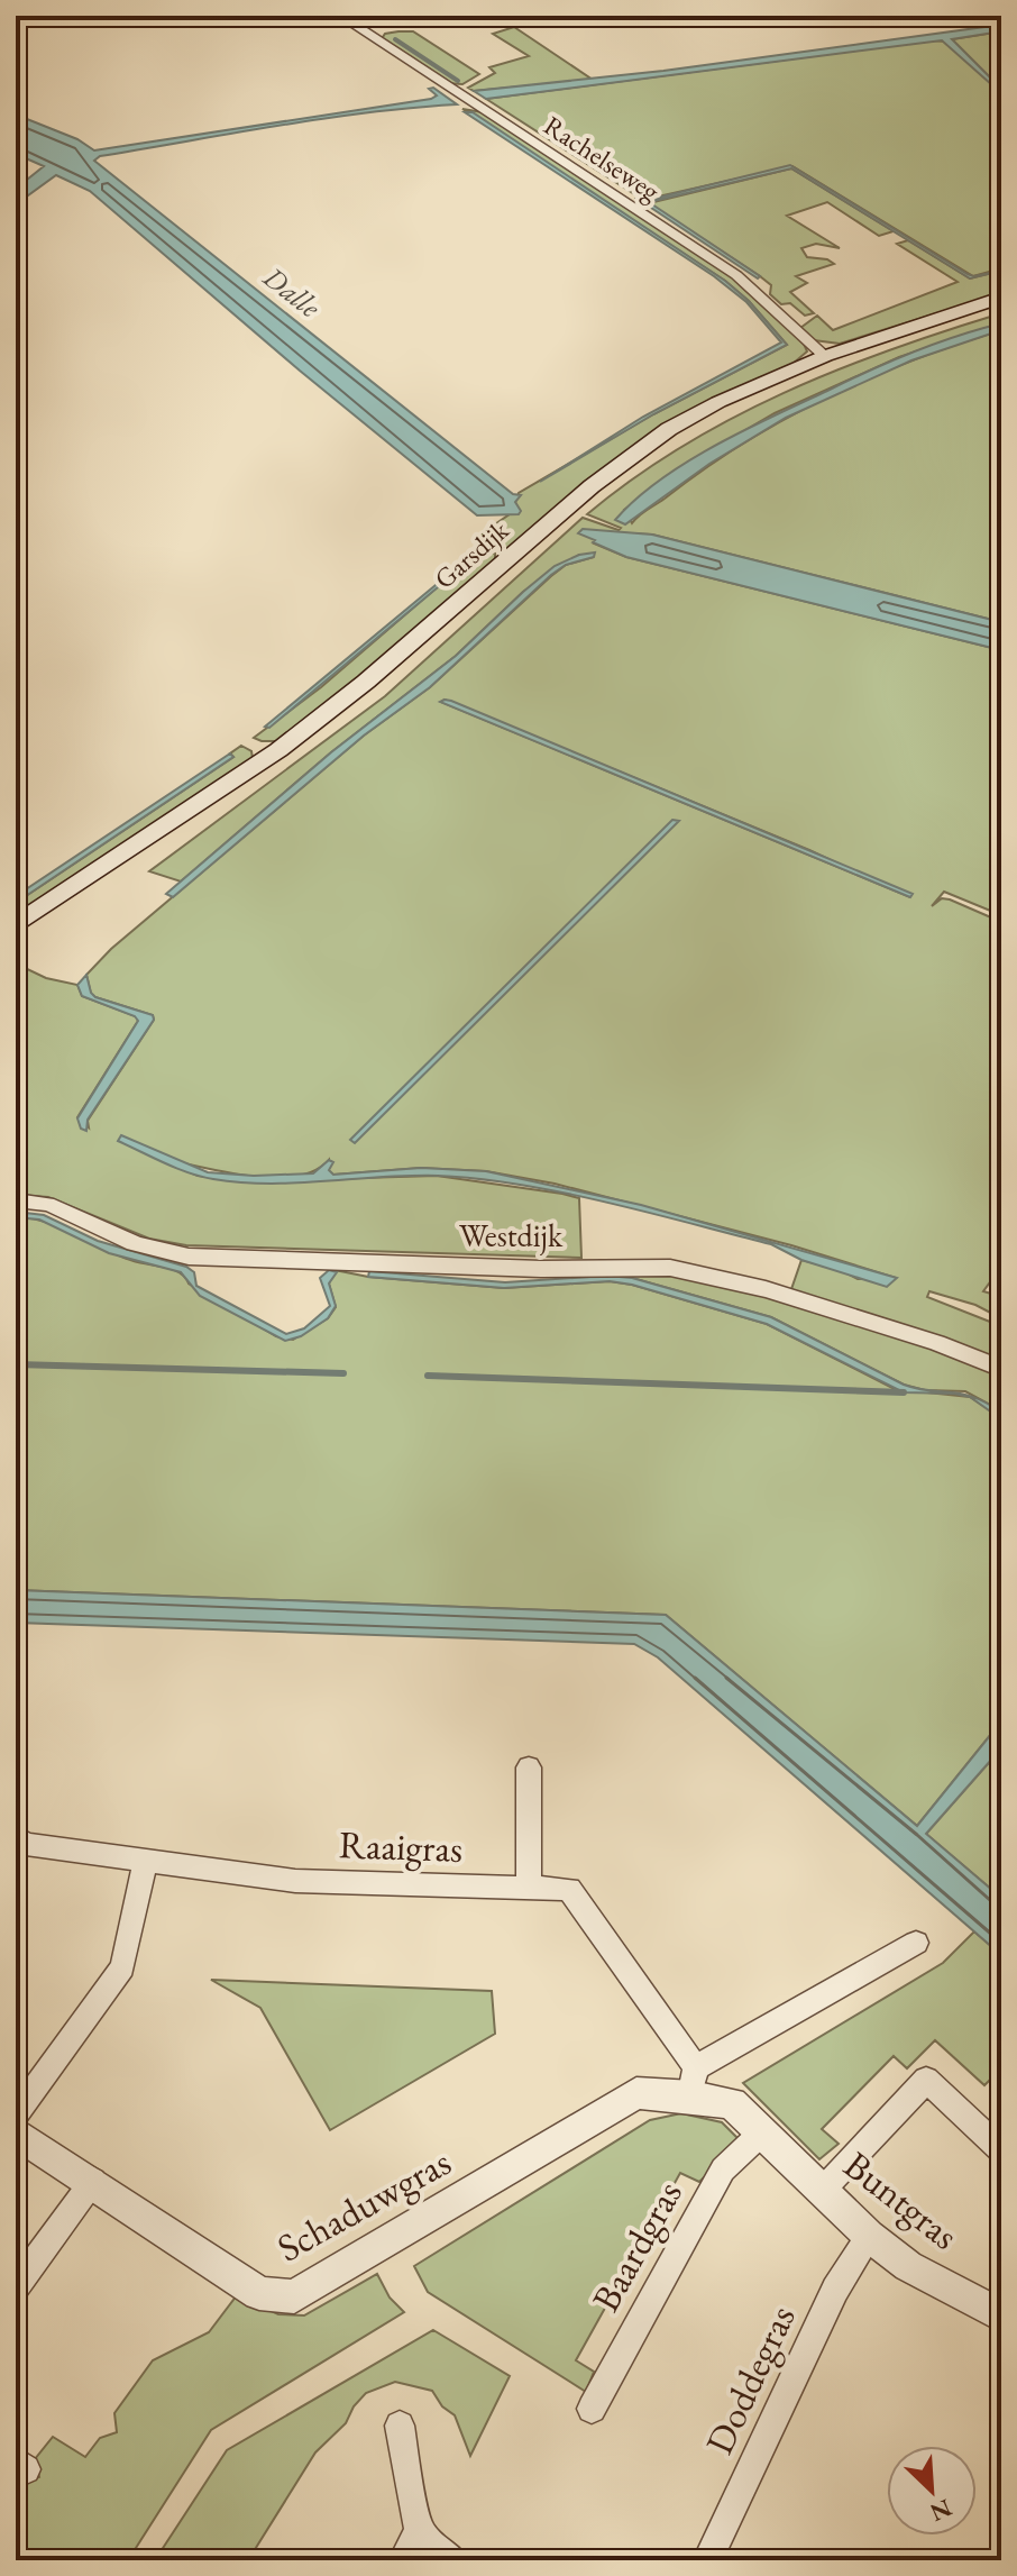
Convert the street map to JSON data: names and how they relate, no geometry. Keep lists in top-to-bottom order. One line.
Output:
{"streets":{"main road":["Garsdijk"],"street":["Rachelseweg","Westdijk","Raaigras","Buntgras","Schaduwgras","Baardgras","Doddegras"]},"crossings":[["Rachelseweg","Garsdijk"],["Raaigras","Schaduwgras"],["Buntgras","Schaduwgras"],["Buntgras","Baardgras"],["Buntgras","Doddegras"],["Schaduwgras","Baardgras"]],"water":["Dalle"],"north":"bottom right"}
